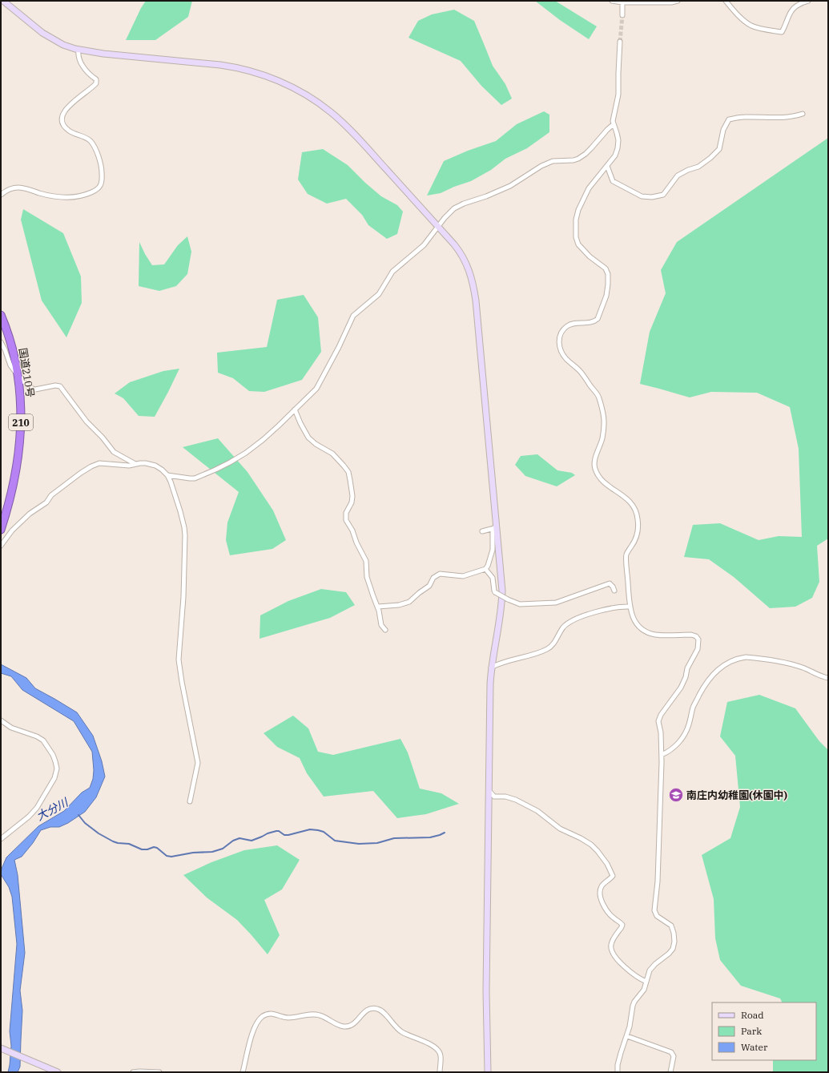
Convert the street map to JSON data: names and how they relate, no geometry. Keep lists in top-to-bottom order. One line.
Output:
{"streets":{"highway":["国道210号","210"]},"water":["大分川"],"places":{"school or university":["南庄内幼稚園(休園中)"]},"legend":["Road","Park","Water"]}
